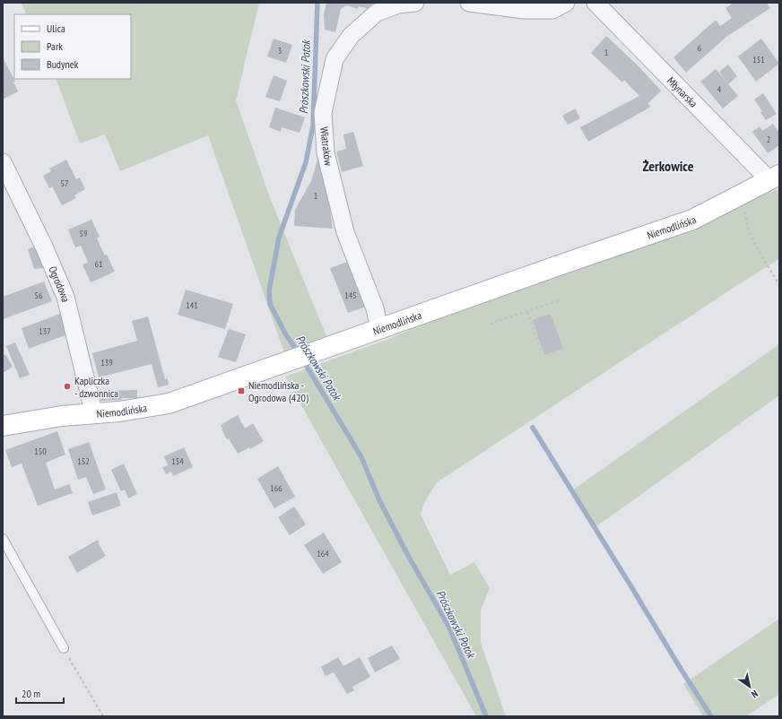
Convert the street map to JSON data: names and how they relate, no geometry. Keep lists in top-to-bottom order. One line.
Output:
{"streets":{"main road":["Niemodlińska"],"street":["Młynarska","Wiatraków","Ogrodowa"]},"crossings":[["Młynarska","Niemodlińska"],["Wiatraków","Niemodlińska"],["Niemodlińska","Ogrodowa"]],"districts":["Żerkowice"],"water":["Prószkowski Potok"],"places":{"other":["Kapliczka - dzwonnica"],"transit":["Niemodlińska - Ogrodowa (420)"]},"house_numbers":["6","3","1","151","4","2","57","1","59","61","56","145","141","137","139","150","152","154","166","164"],"legend":["Ulica","Park","Budynek"],"scale_bar":"20 m","north":"bottom right"}
